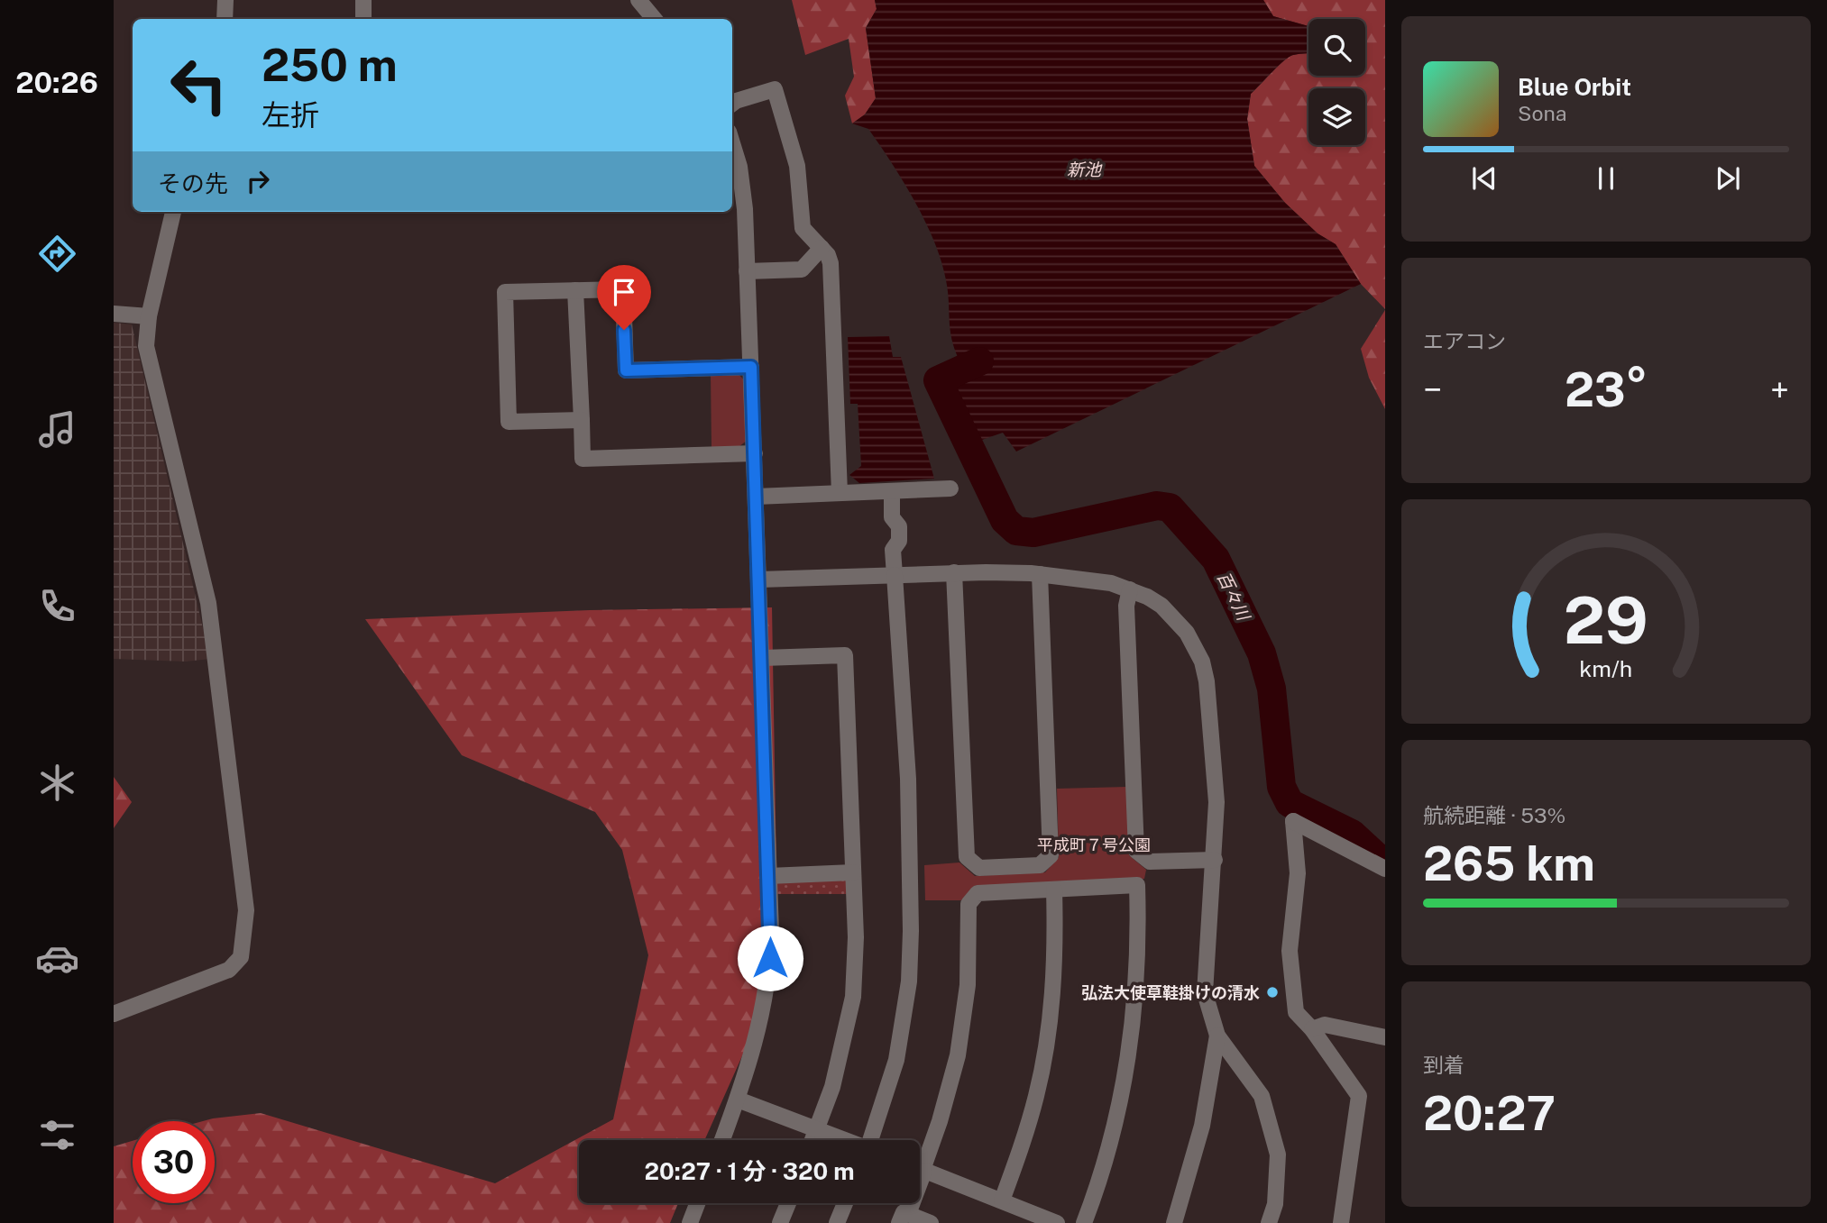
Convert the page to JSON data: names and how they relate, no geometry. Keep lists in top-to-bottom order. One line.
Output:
{"water":["新池","百々川"],"parks":["平成町７号公園"],"places":["弘法大使草鞋掛けの清水"],"page":{"tabs":"20:26","turn":["250 m","左折"],"song":["Blue Orbit","Sona"],"then":"その先","tile":["エアコン",["航続距離 · 53%","265 km"],["到着","20:27"]],"heat":["−","23°","+"],"limit":"30","trip":"20:27 · 1 分 · 320 m","gauge":["29","km/h"]}}
